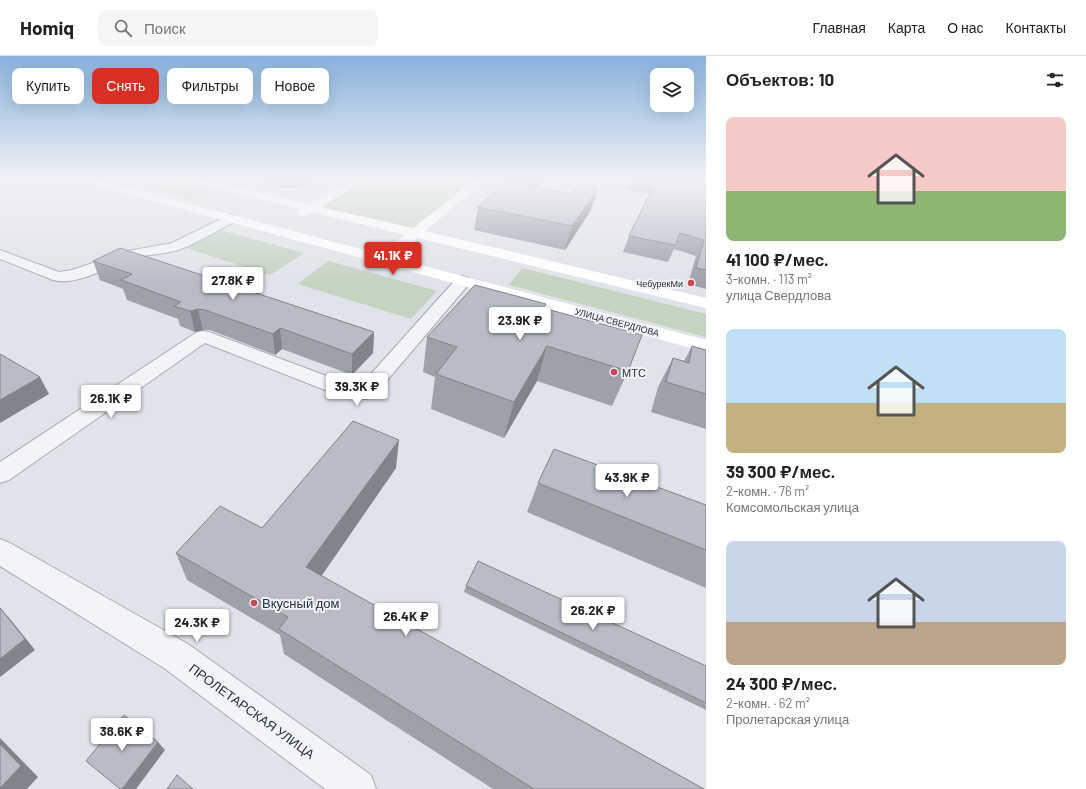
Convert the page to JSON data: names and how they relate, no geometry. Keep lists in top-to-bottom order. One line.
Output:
{"streets":{"main road":["УЛИЦА СВЕРДЛОВА"],"street":["ПРОЛЕТАРСКАЯ УЛИЦА"]},"places":["ЧебурекМи","МТС","Вкусный дом"],"page":{"header":"Homiq","search":"Поиск","nav":["Главная","Карта","О нас","Контакты"],"heading":"Объектов: 10","chip":["Купить","Снять","Фильтры","Новое"],"list":[{"name":"41 100 ₽/мес.","note":"3-комн. · 113 m² · улица Свердлова"},{"name":"39 300 ₽/мес.","note":"2-комн. · 76 m² · Комсомольская улица"},{"name":"24 300 ₽/мес.","note":"2-комн. · 62 m² · Пролетарская улица"}],"price":["41.1K ₽","27.8K ₽","23.9K ₽","39.3K ₽","26.1K ₽","43.9K ₽","26.2K ₽","26.4K ₽","24.3K ₽","38.6K ₽"]}}
